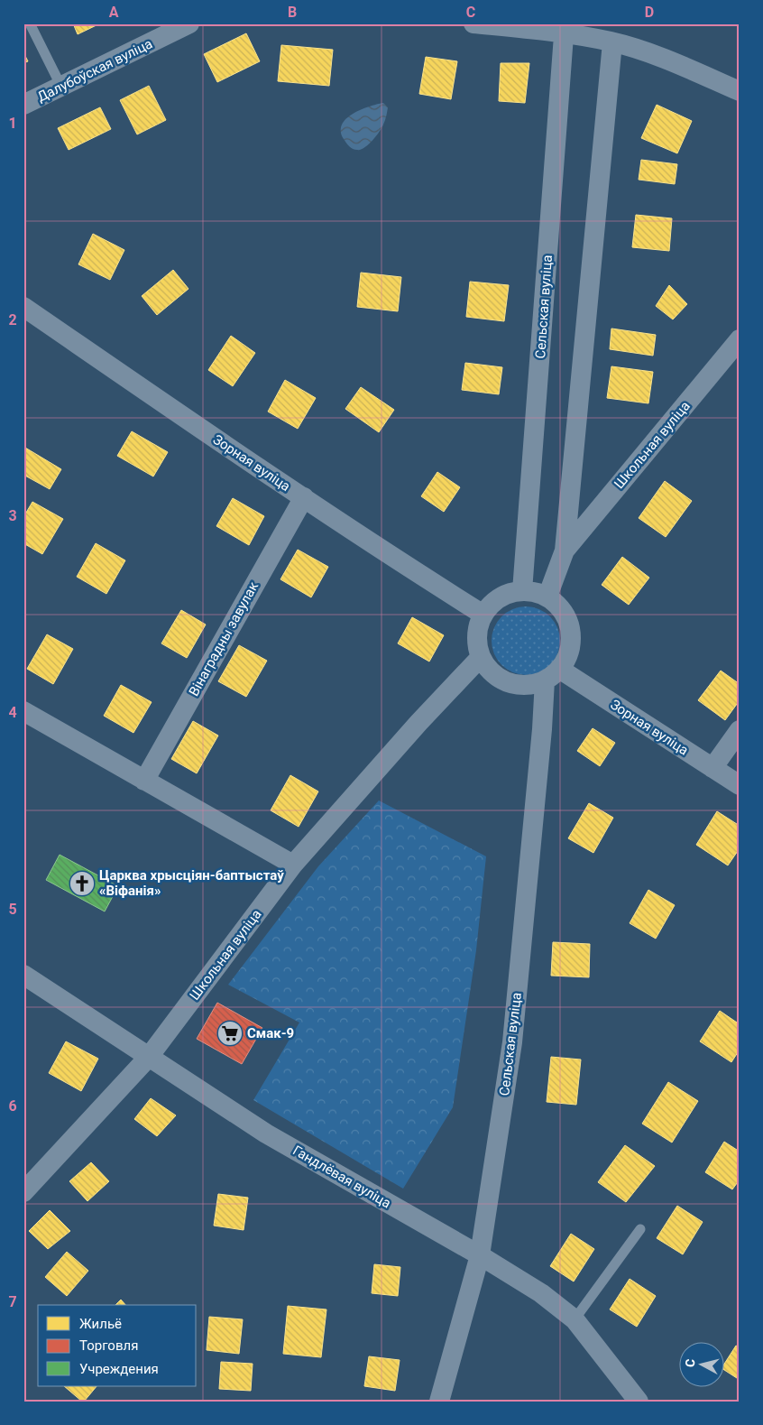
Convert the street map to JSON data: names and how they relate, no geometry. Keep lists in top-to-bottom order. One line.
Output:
{"streets":{"street":["Далубоўская вуліца","Сельская вуліца","Школьная вуліца","Зорная вуліца","Вінаградны завулак","Гандлёвая вуліца"]},"crossings":[["Сельская вуліца","Школьная вуліца"],["Сельская вуліца","Зорная вуліца"],["Сельская вуліца","Гандлёвая вуліца"],["Школьная вуліца","Зорная вуліца"],["Школьная вуліца","Гандлёвая вуліца"],["Зорная вуліца","Вінаградны завулак"]],"places":{"church":["Царква хрысціян-баптыстаў «Віфанія»"],"supermarket":["Смак-9"]},"legend":["Жильё","Торговля","Учреждения"],"north":"left","grid":{"columns":["A","B","C","D"],"rows":["1","2","3","4","5","6","7"]}}
